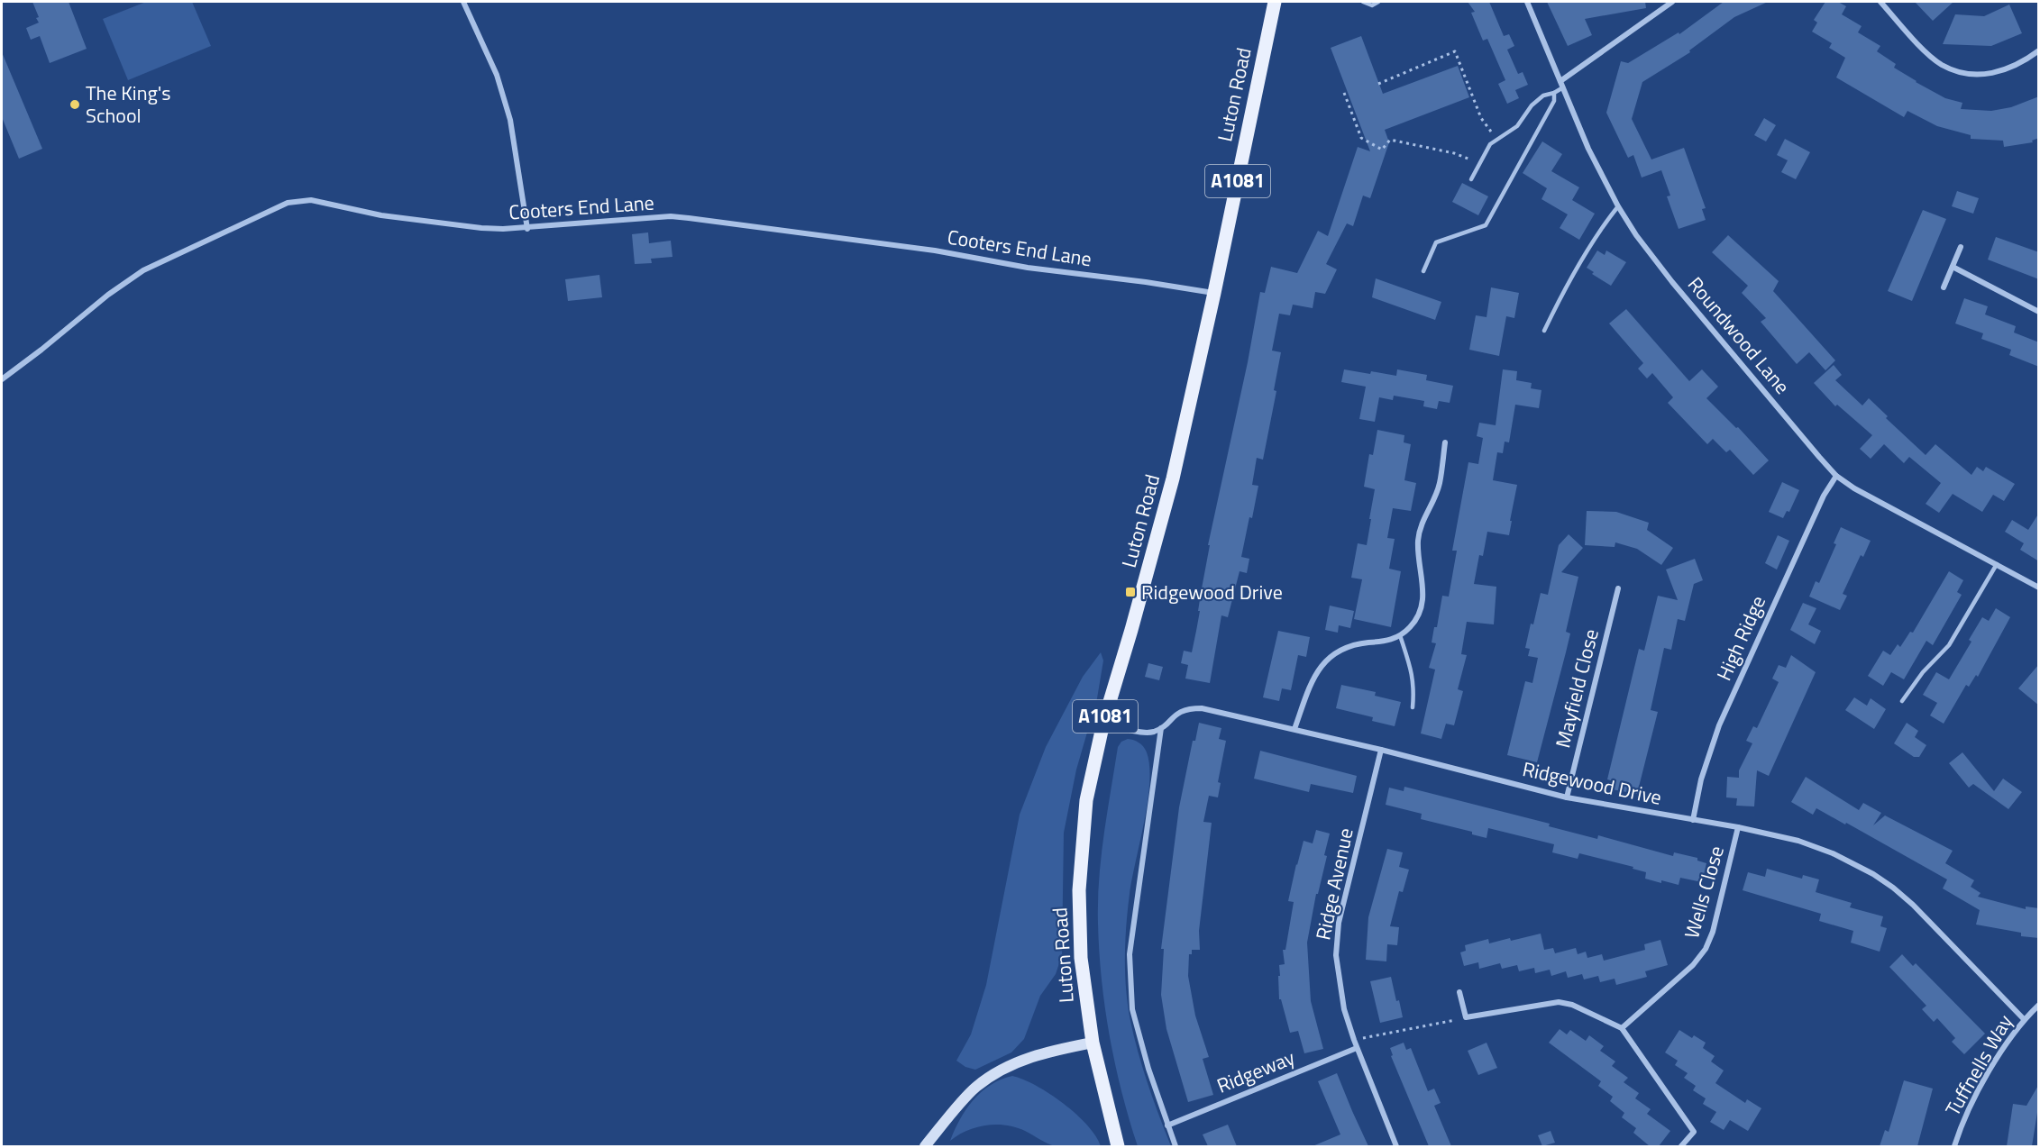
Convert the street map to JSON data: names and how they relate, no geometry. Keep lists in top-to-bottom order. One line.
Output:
{"streets":{"main road":["Luton Road","A1081"],"street":["Cooters End Lane","Roundwood Lane","High Ridge","Mayfield Close","Ridgewood Drive","Ridge Avenue","Wells Close","Tuffnells Way","Ridgeway"]},"crossings":[["Luton Road","Cooters End Lane"],["Roundwood Lane","High Ridge"],["High Ridge","Ridgewood Drive"],["Mayfield Close","Ridgewood Drive"],["Ridgewood Drive","Ridge Avenue"],["Ridgewood Drive","Wells Close"],["Ridgewood Drive","Tuffnells Way"],["Ridge Avenue","Ridgeway"]],"places":{"other":["The King's School"],"transit":["Ridgewood Drive"]}}
